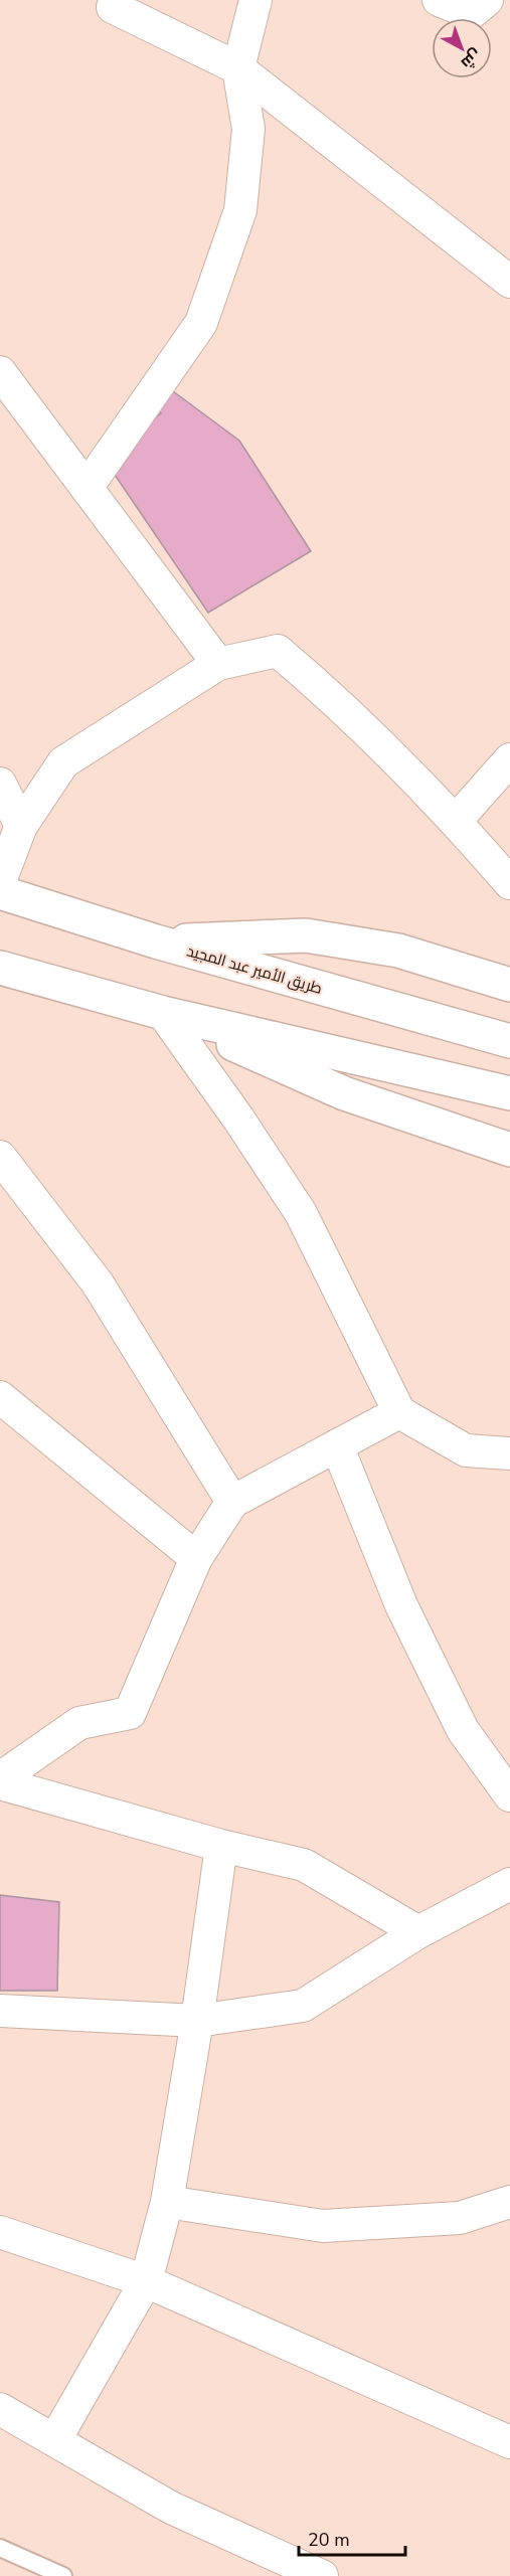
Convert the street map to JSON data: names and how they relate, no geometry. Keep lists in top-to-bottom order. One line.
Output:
{"streets":{"main road":["طريق الأمير عبد المجيد"]},"scale_bar":"20 m","north":"bottom right"}
